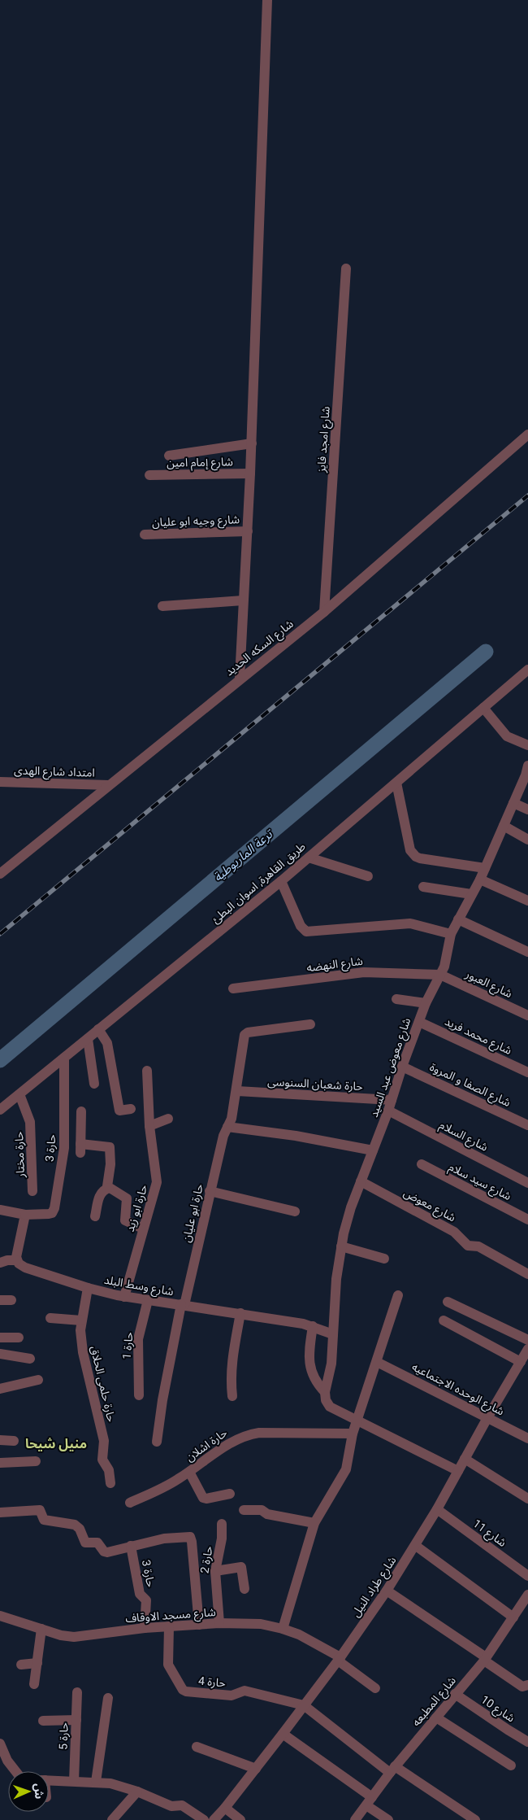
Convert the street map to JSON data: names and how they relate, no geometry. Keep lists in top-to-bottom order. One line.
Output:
{"streets":{"street":["شارع امجد فايز","شارع إمام امين","شارع وجيه ابو عليان","شارع السكه الحديد","امتداد شارع الهدى","طريق القاهرة, اسوان البطئ","شارع النهضه","شارع العبور","شارع محمد فريد","شارع معوض عبد السيد","حارة شعبان السنوسى","شارع الصفا و المروة","شارع السلام","حارة 3","حارة مختار","شارع سيد سلام","شارع معوض","حارة ابو زيد","حارة ابو عليان","شارع وسط البلد","حارة 1","حارة حلمى الحلاق","شارع الوحده الاجتماعيه","حارة اشلان","شارع 11","حارة 2","شارع طراد النيل","شارع مسجد الاوقاف","حارة 4","شارع المطبعه","شارع 10","حارة 5"]},"crossings":[["شارع امجد فايز","شارع السكه الحديد"],["شارع السكه الحديد","امتداد شارع الهدى"],["طريق القاهرة, اسوان البطئ","حارة 3"],["طريق القاهرة, اسوان البطئ","حارة مختار"],["شارع النهضه","شارع العبور"],["شارع النهضه","شارع معوض عبد السيد"],["شارع العبور","شارع معوض عبد السيد"],["شارع محمد فريد","شارع معوض عبد السيد"],["شارع معوض عبد السيد","حارة شعبان السنوسى"],["شارع معوض عبد السيد","شارع الصفا و المروة"],["شارع معوض عبد السيد","شارع السلام"],["شارع معوض عبد السيد","شارع معوض"],["شارع معوض عبد السيد","شارع وسط البلد"],["حارة شعبان السنوسى","حارة ابو عليان"],["حارة 3","شارع مسجد الاوقاف"],["حارة ابو زيد","شارع وسط البلد"],["حارة ابو عليان","شارع وسط البلد"],["شارع وسط البلد","حارة 1"],["شارع وسط البلد","حارة حلمى الحلاق"],["شارع الوحده الاجتماعيه","شارع طراد النيل"],["شارع 11","شارع طراد النيل"],["حارة 2","شارع مسجد الاوقاف"],["شارع طراد النيل","شارع مسجد الاوقاف"],["شارع طراد النيل","حارة 4"],["شارع مسجد الاوقاف","حارة 4"],["شارع المطبعه","شارع 10"]],"districts":["منيل شيحا"],"water":["ترعة الماريوطية"],"north":"right"}
